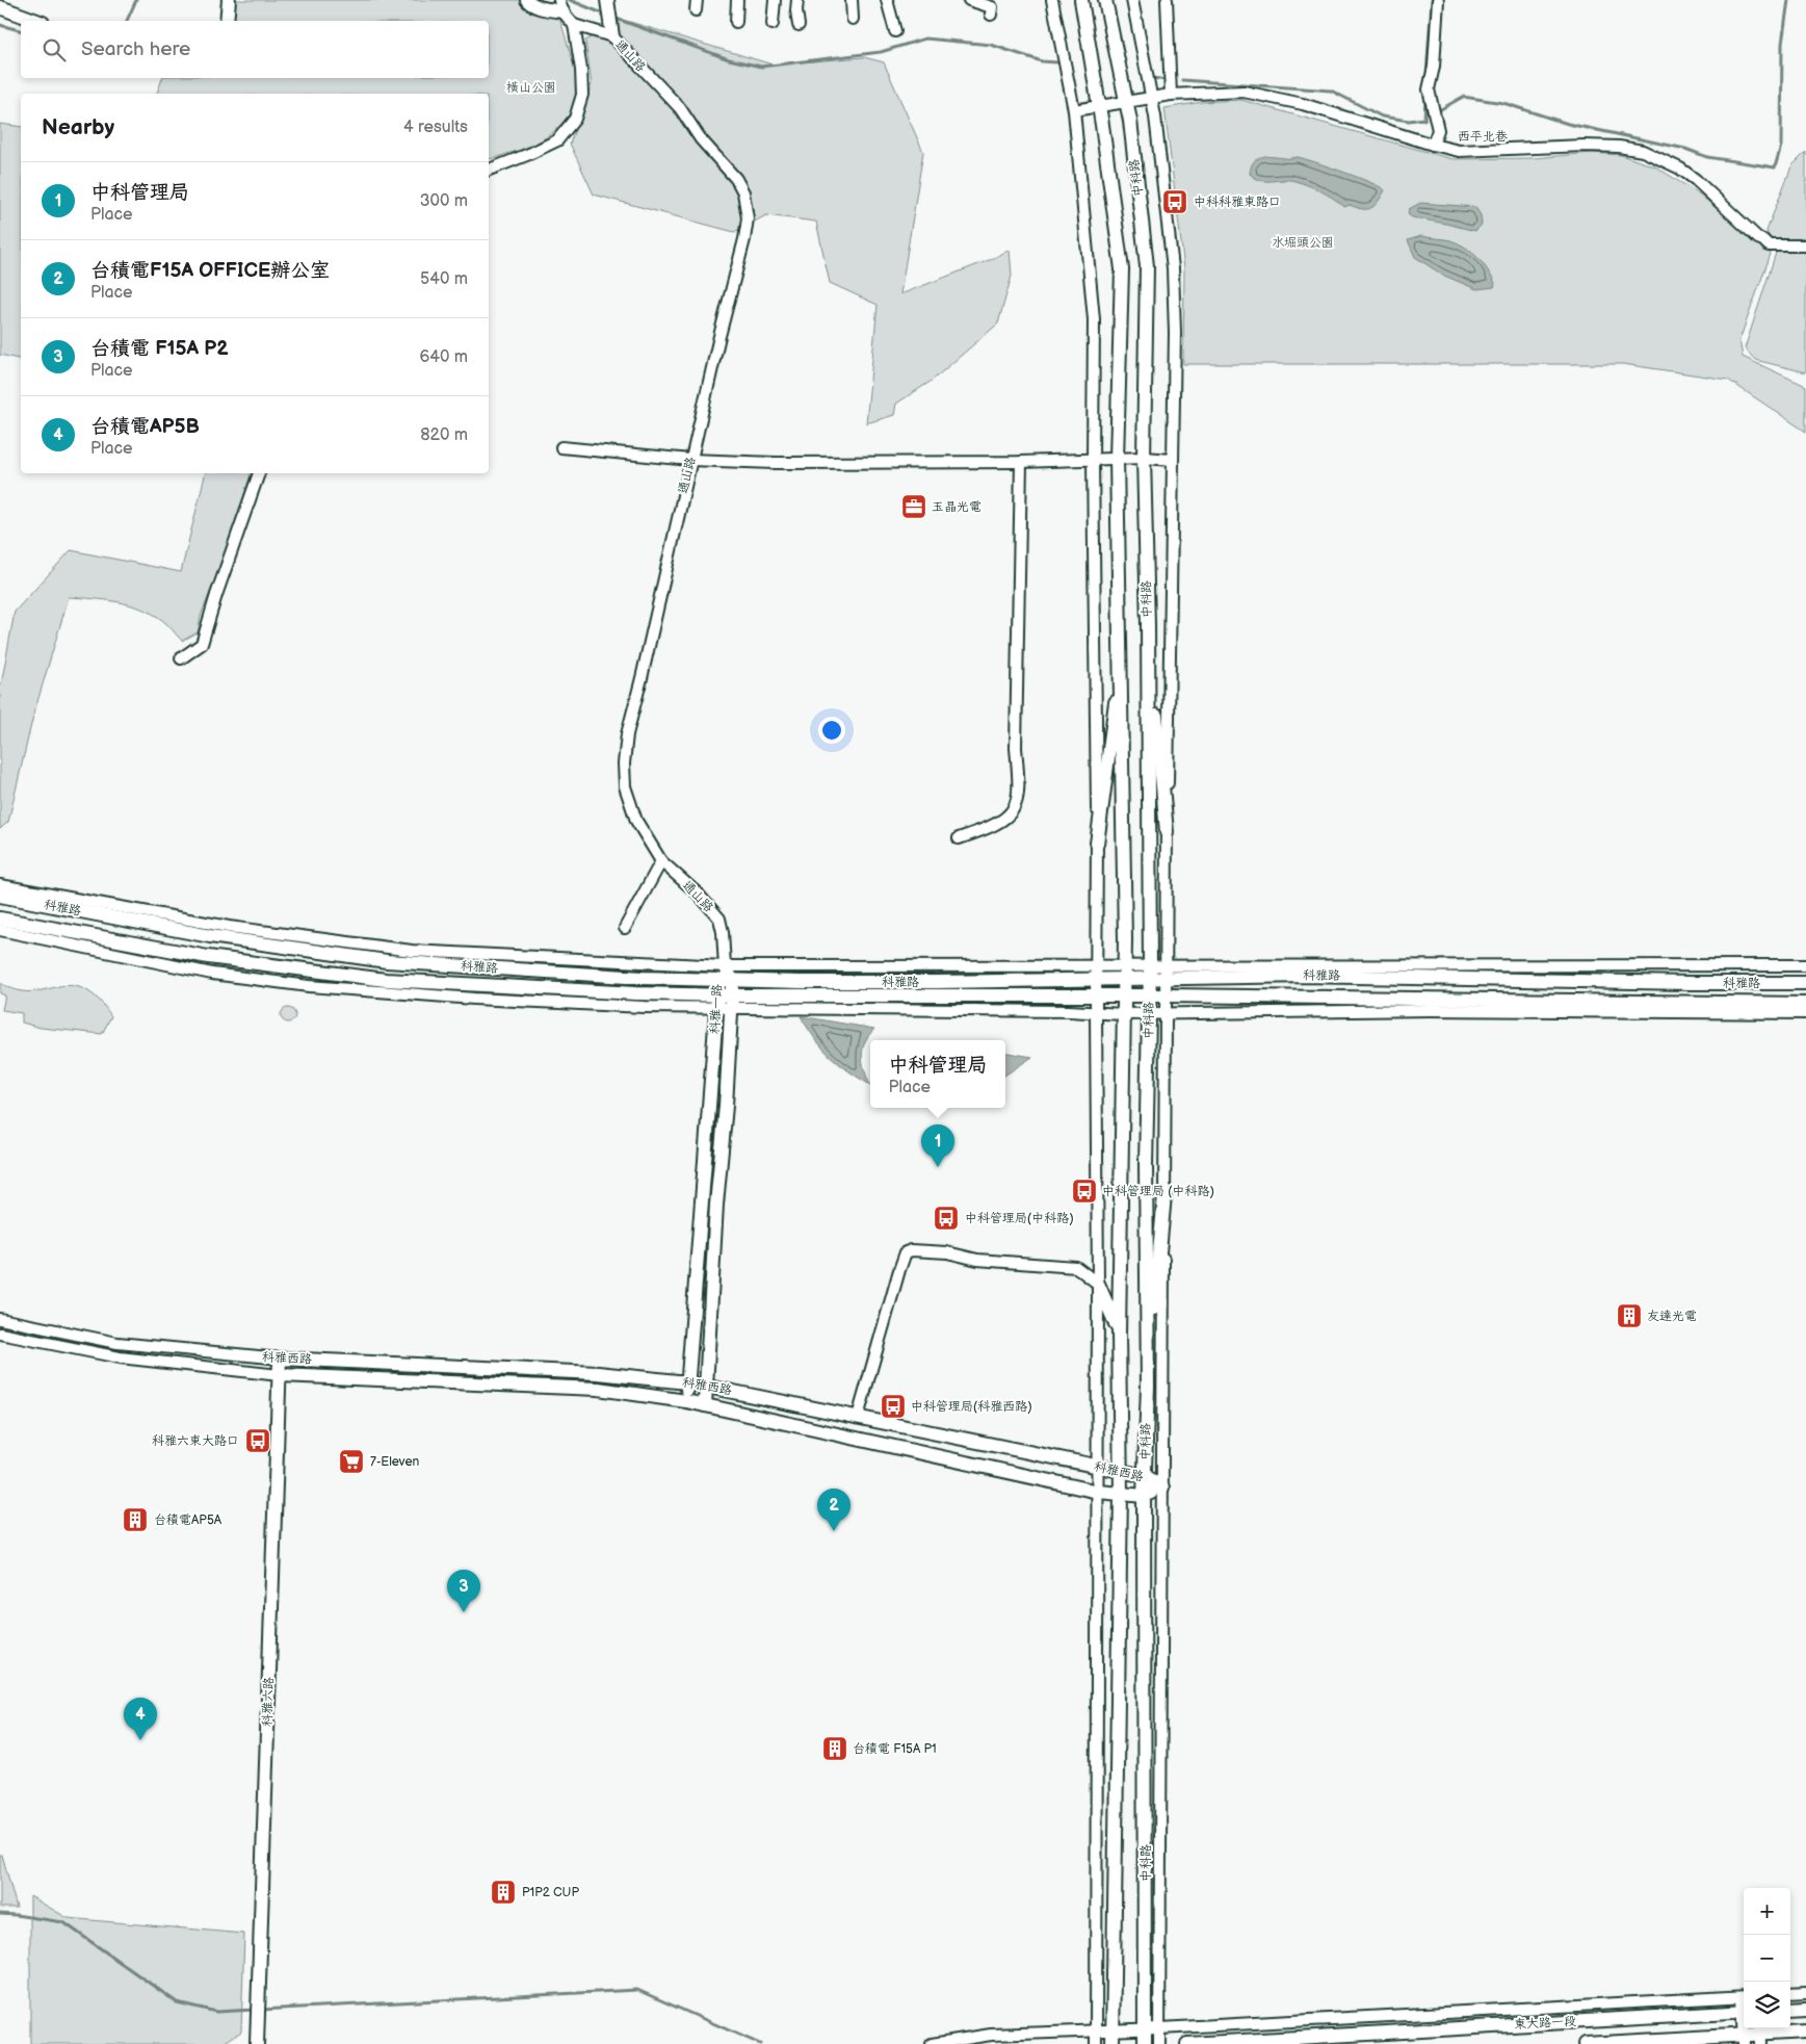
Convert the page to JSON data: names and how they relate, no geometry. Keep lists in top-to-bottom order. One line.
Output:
{"streets":{"street":["通山路","西平北巷","中科路","科雅路","科雅一路","科雅西路","科雅六路","東大路一段"]},"crossings":[["通山路","科雅路"],["通山路","科雅一路"],["西平北巷","中科路"],["中科路","科雅路"],["中科路","科雅西路"],["科雅路","科雅一路"],["科雅一路","科雅西路"],["科雅西路","科雅六路"]],"parks":["橫山公園","水堀頭公園"],"places":{"bus stop":["中科科雅東路口","中科管理局 (中科路)","中科管理局(中科路)","中科管理局(科雅西路)","科雅六東大路口"],"office":["玉晶光電"],"building":["友達光電","台積電AP5A","台積電 F15A P1","P1P2 CUP"],"supermarket":["7-Eleven"]},"page":{"search":"Search here","heading":["Nearby","4 results"],"list":[{"mark":"1","name":"中科管理局","note":"Place","value":"300 m"},{"mark":"2","name":"台積電F15A OFFICE辦公室","note":"Place","value":"540 m"},{"mark":"3","name":"台積電 F15A P2","note":"Place","value":"640 m"},{"mark":"4","name":"台積電AP5B","note":"Place","value":"820 m"}],"popup":["中科管理局","Place"],"pins":["1","2","3","4"],"map_buttons":["+","−"]}}
